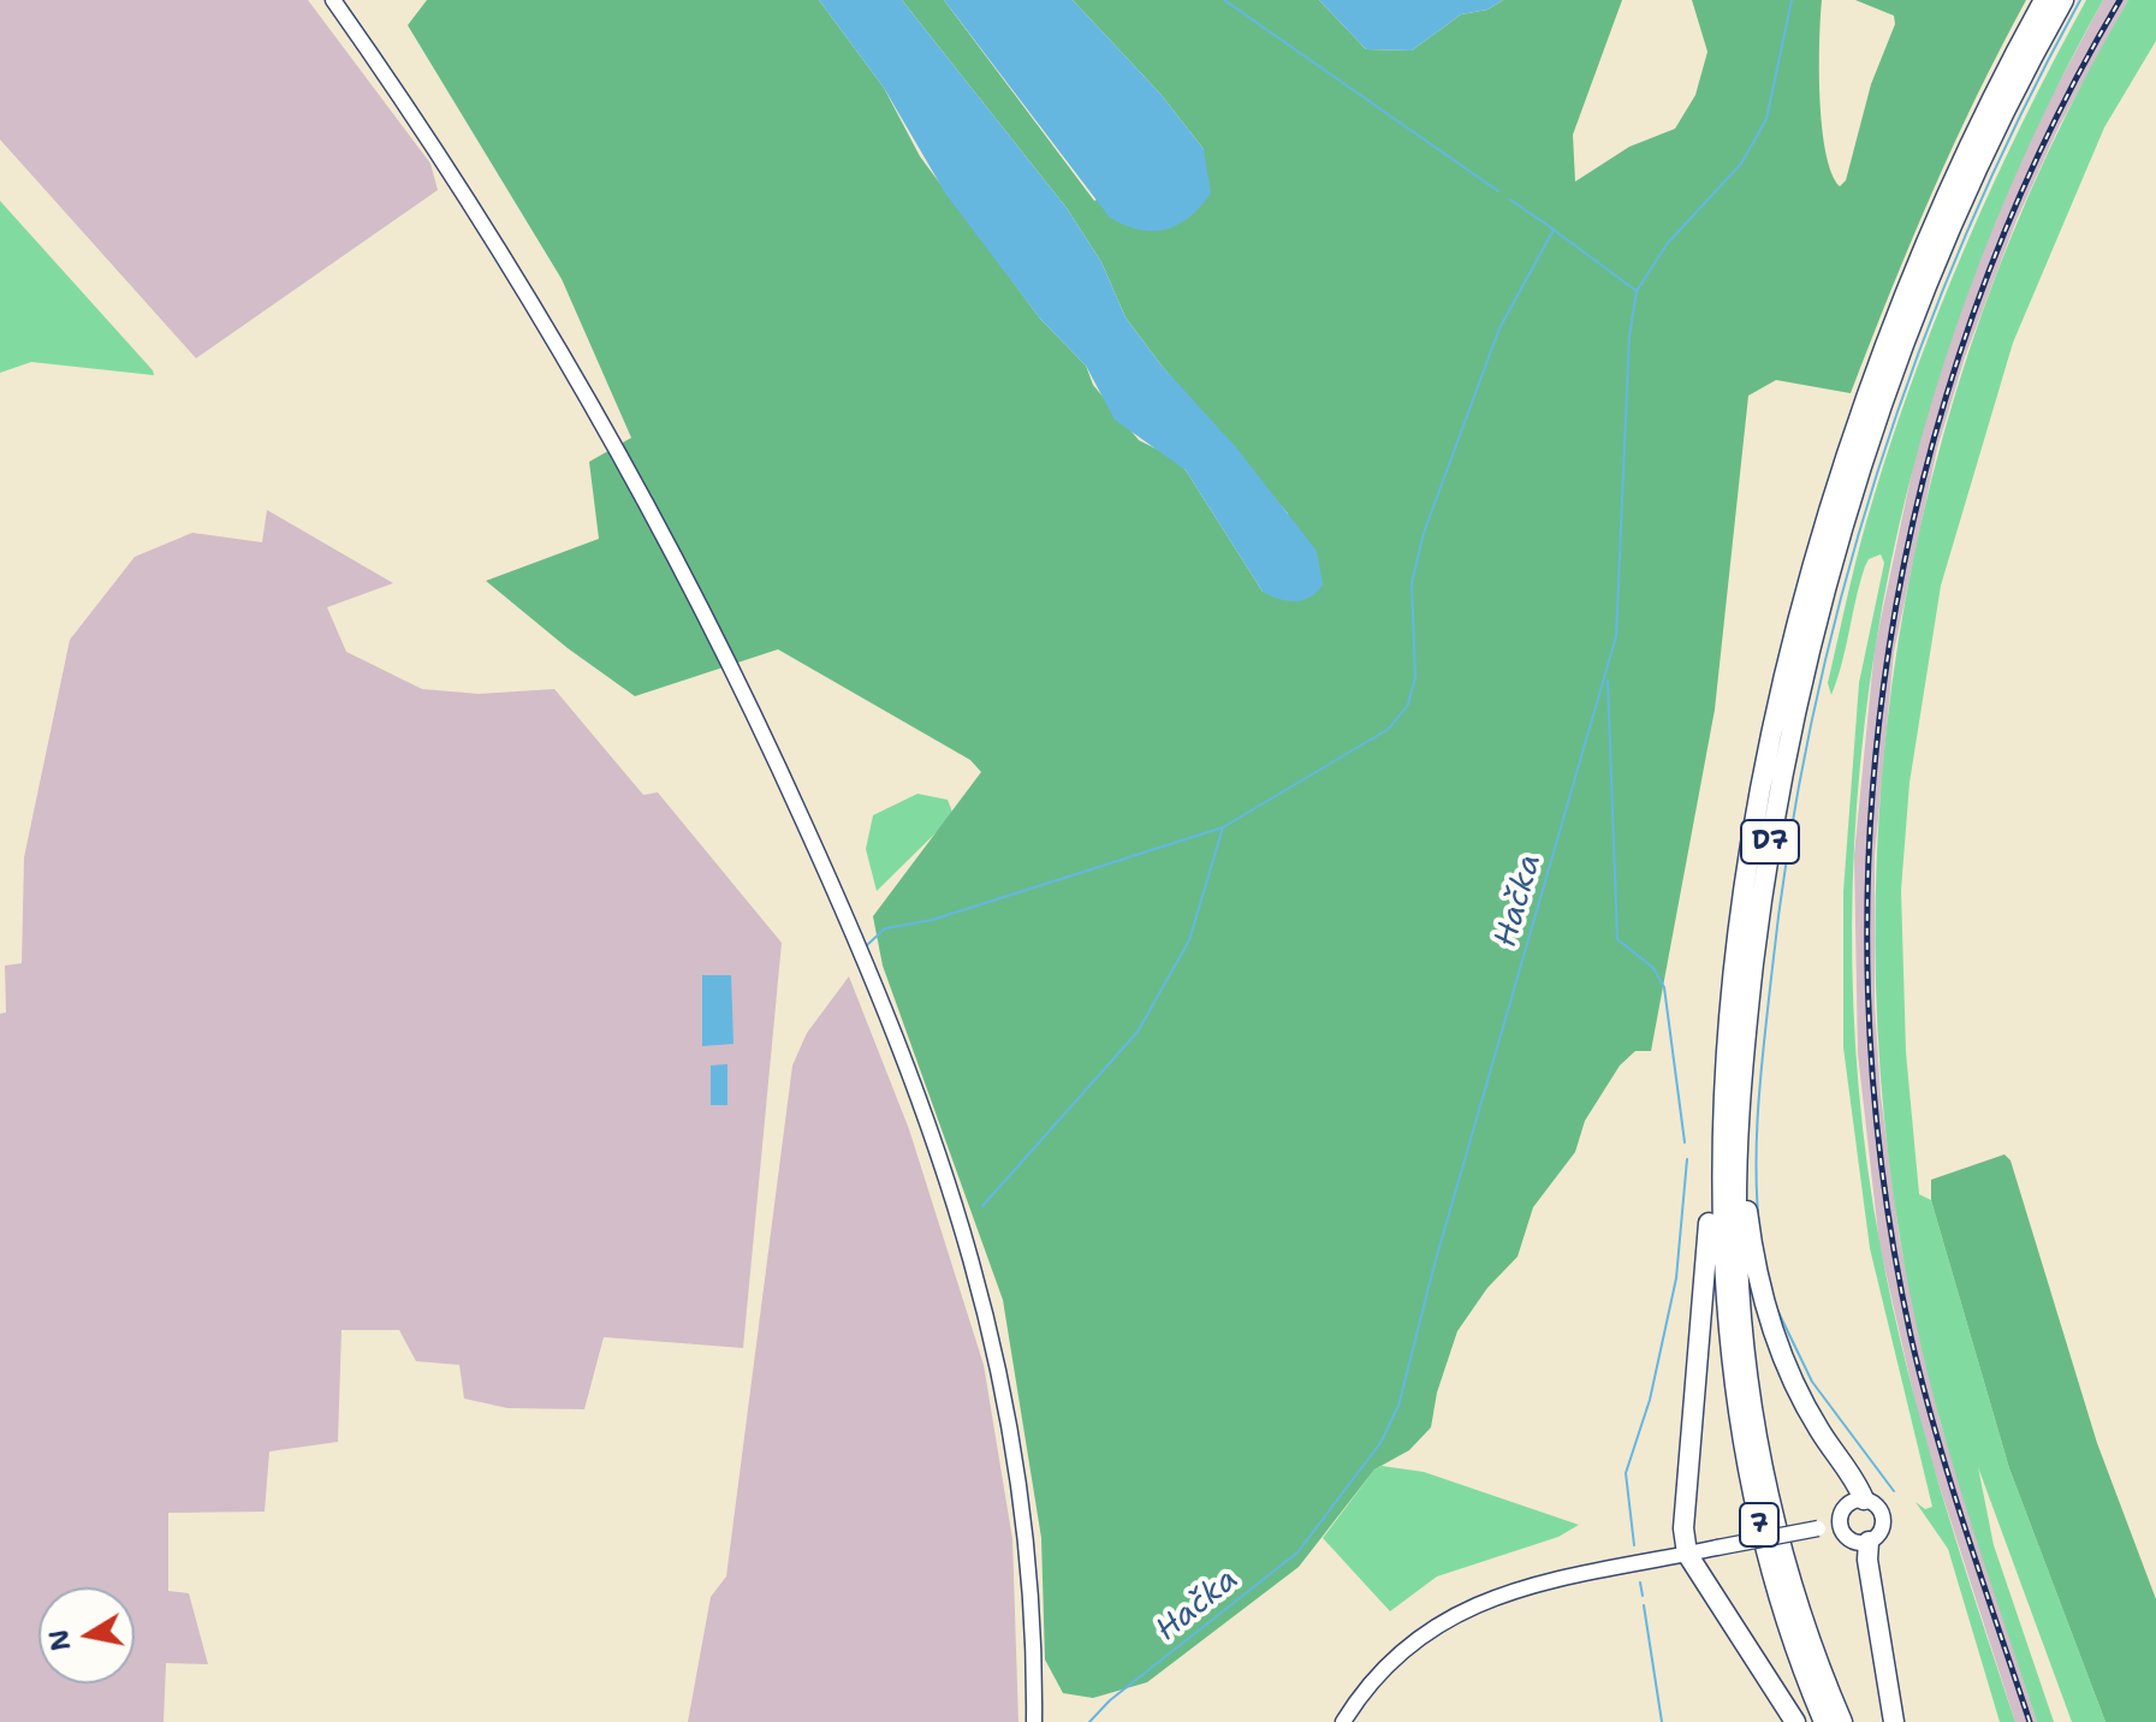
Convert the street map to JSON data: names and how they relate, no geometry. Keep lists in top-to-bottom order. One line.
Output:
{"streets":{"highway":["D7","7"]},"crossings":[["D7","7"]],"water":["Hačka"],"north":"left"}
